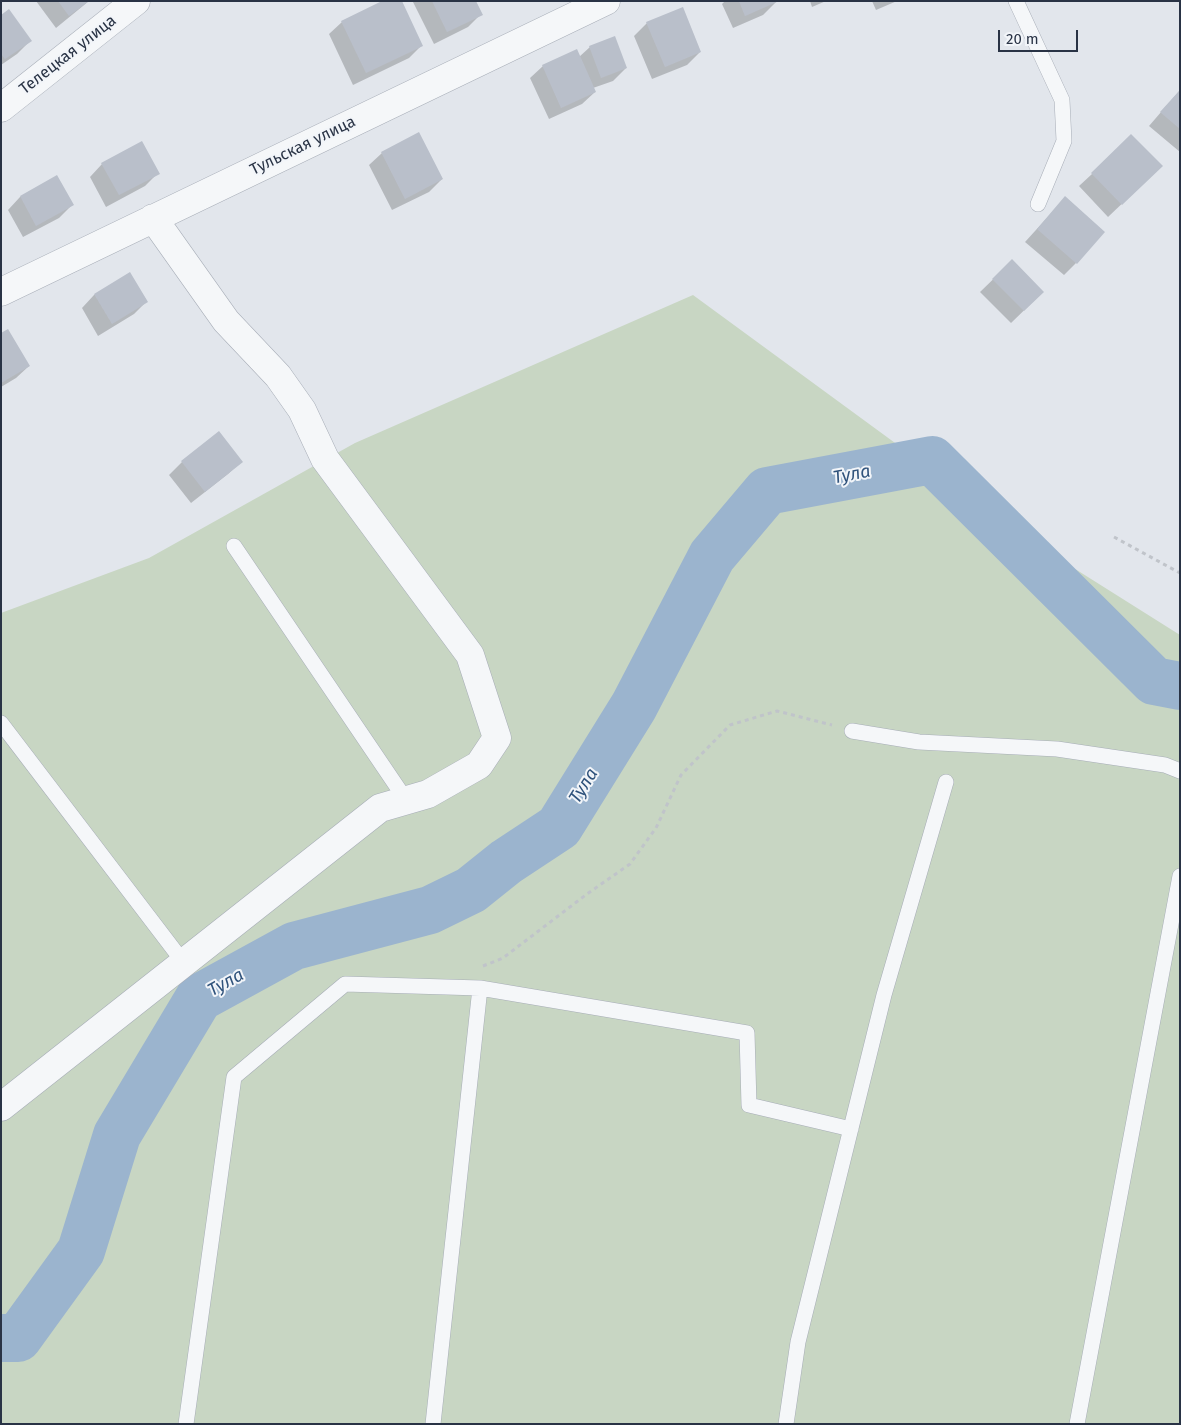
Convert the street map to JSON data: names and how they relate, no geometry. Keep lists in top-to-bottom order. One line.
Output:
{"streets":{"street":["Телецкая улица","Тульская улица"]},"water":["Тула"],"scale_bar":"20 m"}
